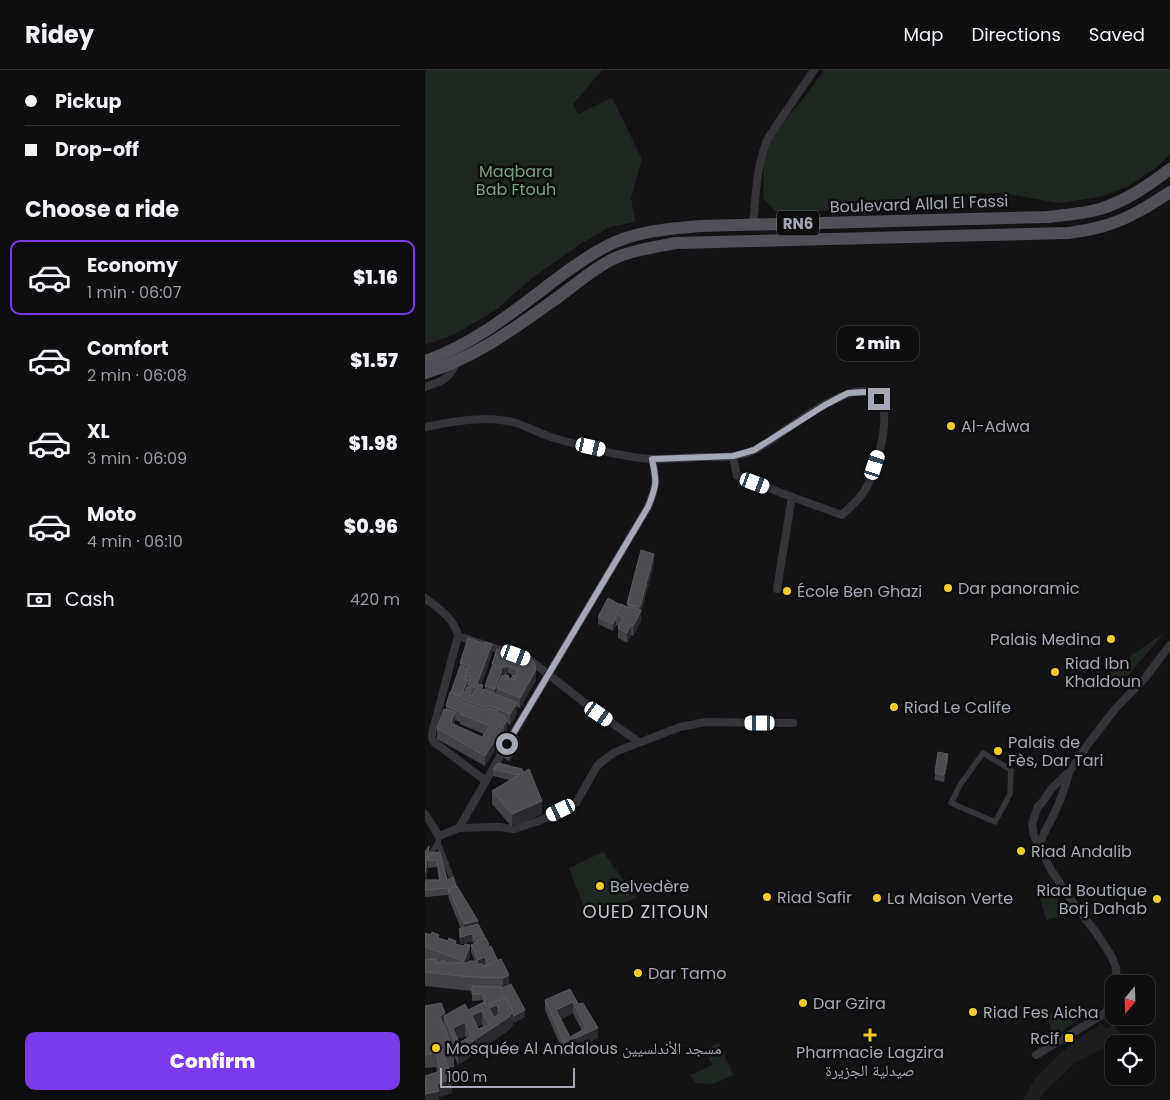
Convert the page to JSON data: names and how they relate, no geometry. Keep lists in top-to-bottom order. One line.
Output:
{"streets":{"main road":["Boulevard Allal El Fassi","RN6"]},"districts":["OUED ZITOUN"],"parks":["Maqbara Bab Ftouh"],"places":{"other":["Al-Adwa","Dar panoramic","École Ben Ghazi","Palais Medina","Riad Ibn Khaldoun","Riad Le Calife","Palais de Fès, Dar Tari","Riad Andalib","Belvedère","Riad Safir","La Maison Verte","Riad Boutique Borj Dahab","Dar Tamo","Dar Gzira","Riad Fes Aicha","Mosquée Al Andalous مسجد الأندلسيين"],"health":["Pharmacie Lagzira صيدلية الجزيرة"],"transit":["Rcif"]},"scale_bar":"100 m","north":"bottom","page":{"header":"Ridey","nav":["Map","Directions","Saved"],"banner":["Pickup","Drop-off"],"heading":"Choose a ride","list":[{"name":"Economy","note":"1 min · 06:07","value":"$1.16"},{"name":"Comfort","note":"2 min · 06:08","value":"$1.57"},{"name":"XL","note":"3 min · 06:09","value":"$1.98"},{"name":"Moto","note":"4 min · 06:10","value":"$0.96"}],"bubble":"2 min","pay":["Cash","420 m"],"buttons":"Confirm","scale":"100 m"}}
